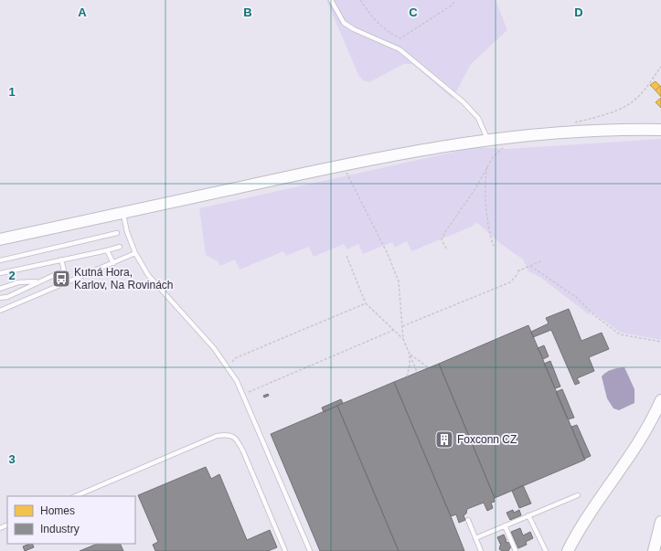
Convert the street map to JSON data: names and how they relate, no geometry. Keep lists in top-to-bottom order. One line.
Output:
{"places":{"bus stop":["Kutná Hora, Karlov, Na Rovinách"],"building":["Foxconn CZ"]},"legend":["Homes","Industry"],"grid":{"columns":["A","B","C","D"],"rows":["1","2","3"]}}
